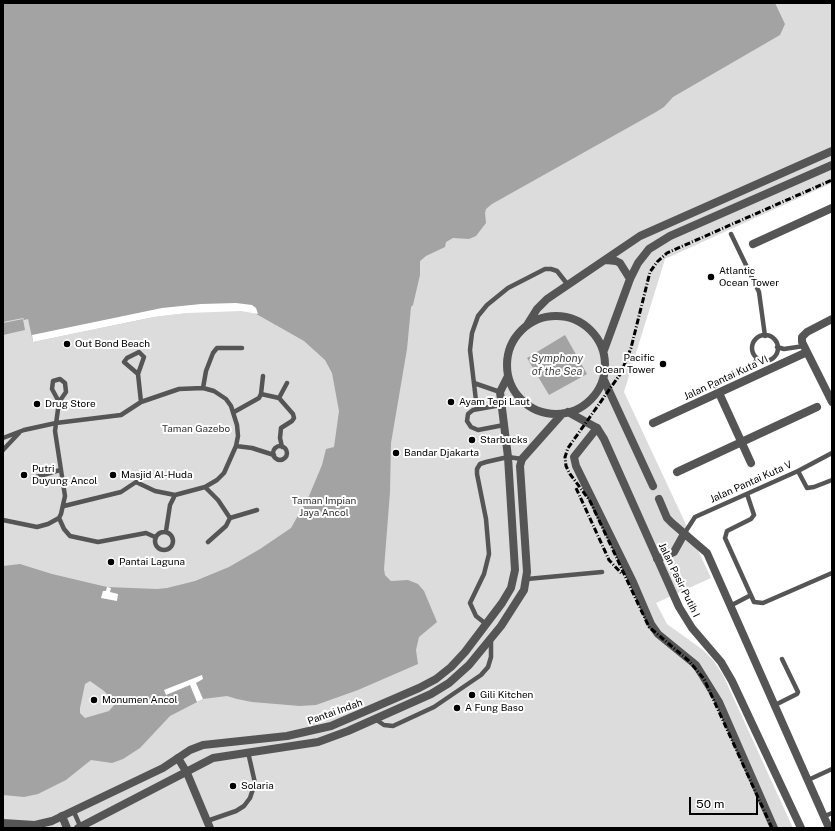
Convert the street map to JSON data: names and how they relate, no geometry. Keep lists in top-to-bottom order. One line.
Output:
{"streets":{"street":["Jalan Pantai Kuta VI","Jalan Pasir Putih I","Pantai Indah"],"lane":["Jalan Pantai Kuta V"]},"water":["Symphony of the Sea"],"parks":["Taman Gazebo","Taman Impian Jaya Ancol"],"places":["Atlantic Ocean Tower","Out Bond Beach","Pacific Ocean Tower","Ayam Tepi Laut","Drug Store","Starbucks","Bandar Djakarta","Putri Duyung Ancol","Masjid Al-Huda","Pantai Laguna","Gili Kitchen","Monumen Ancol","A Fung Baso","Solaria"],"scale_bar":"50 m"}
